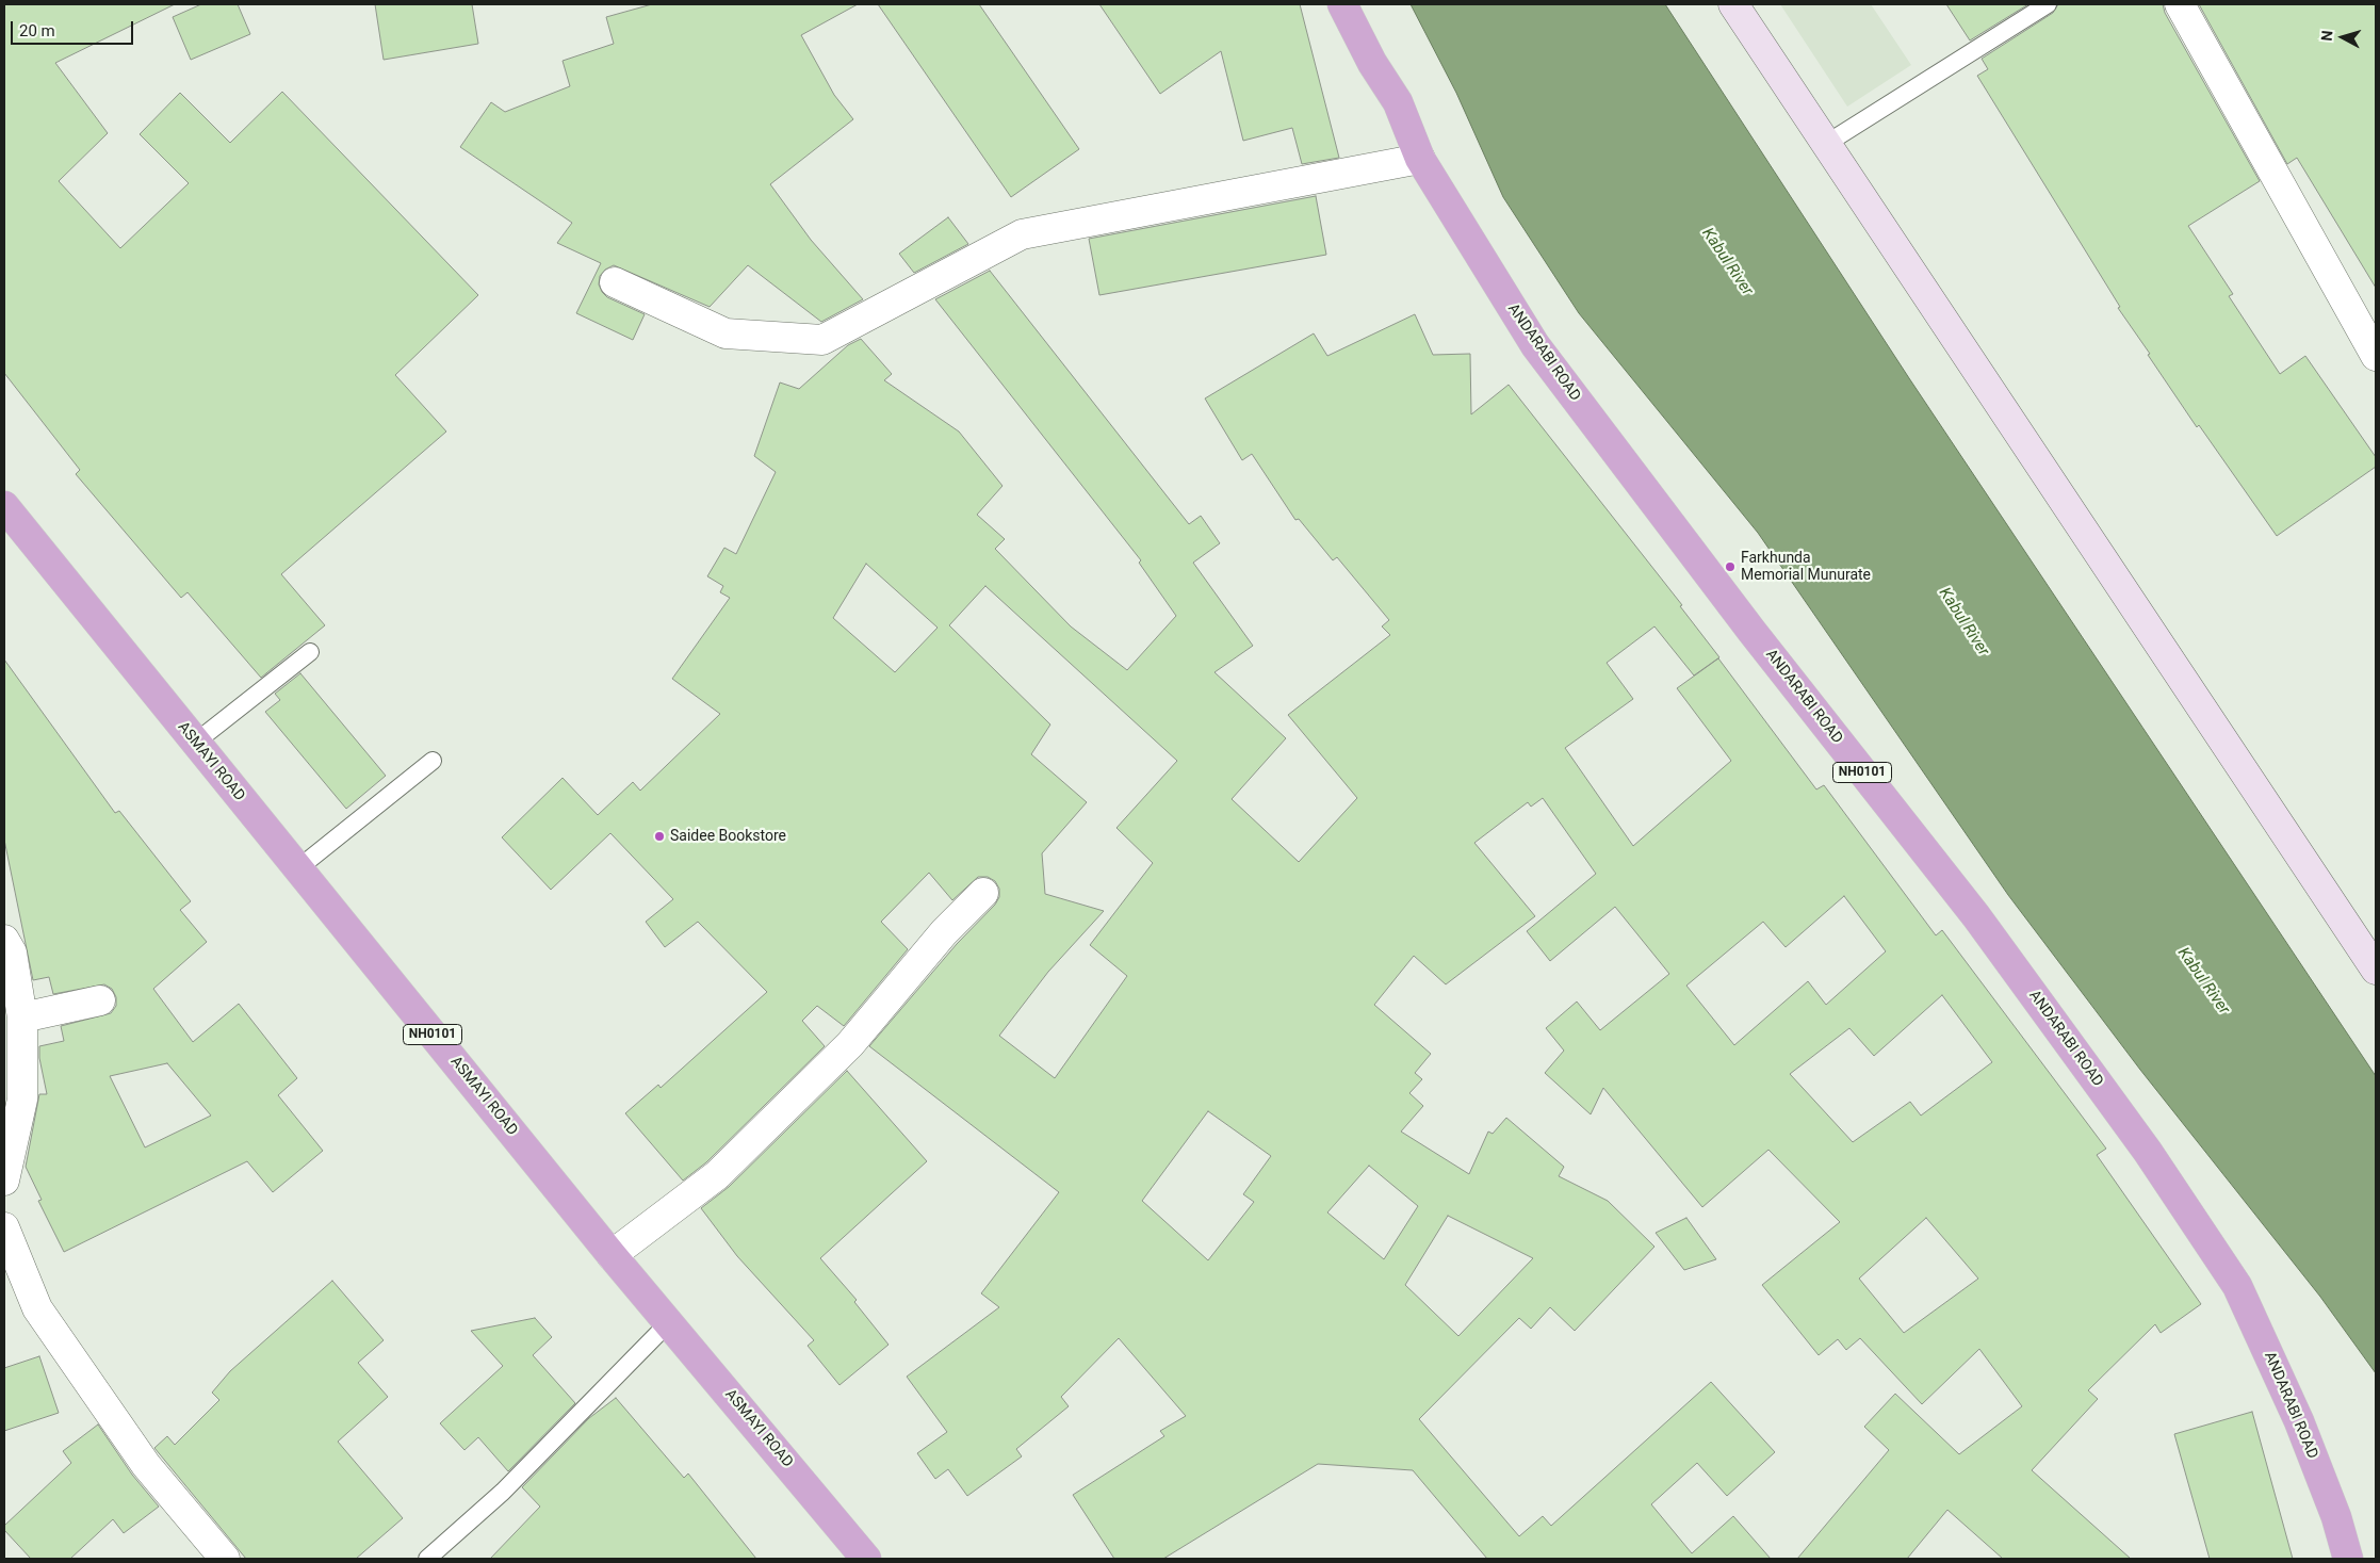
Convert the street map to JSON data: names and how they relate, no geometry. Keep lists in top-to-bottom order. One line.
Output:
{"streets":{"highway":["ANDARABI ROAD","ASMAYI ROAD","NH0101"]},"water":["Kabul River"],"places":["Farkhunda Memorial Munurate","Saidee Bookstore"],"scale_bar":"20 m","north":"left"}
